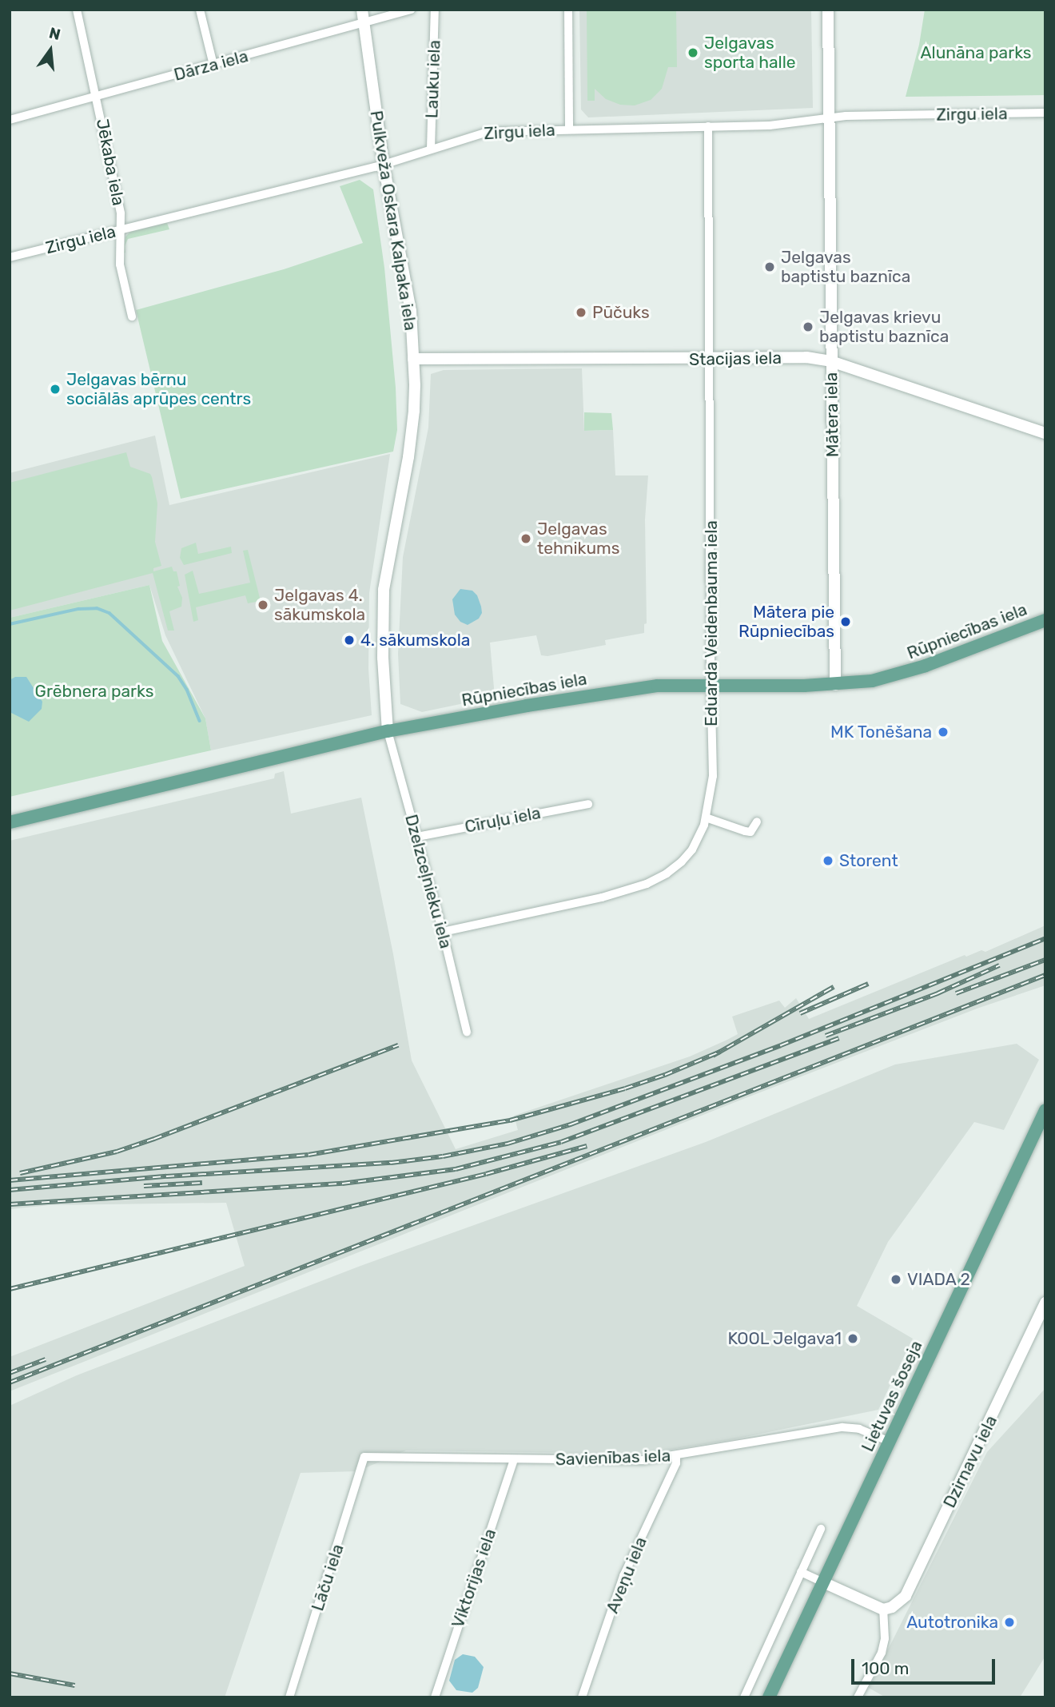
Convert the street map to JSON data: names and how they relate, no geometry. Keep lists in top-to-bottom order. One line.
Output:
{"streets":{"main road":["Rūpniecības iela","Lietuvas šoseja"],"street":["Dārza iela","Lauku iela","Zirgu iela","Jēkaba iela","Pulkveža Oskara Kalpaka iela","Stacijas iela","Mātera iela","Eduarda Veidenbauma iela","Cīruļu iela","Dzelzceļnieku iela","Savienības iela","Dzirnavu iela","Aveņu iela","Lāču iela","Viktorijas iela"]},"crossings":[["Dārza iela","Jēkaba iela"],["Dārza iela","Pulkveža Oskara Kalpaka iela"],["Lauku iela","Zirgu iela"],["Zirgu iela","Jēkaba iela"],["Zirgu iela","Pulkveža Oskara Kalpaka iela"],["Zirgu iela","Mātera iela"],["Zirgu iela","Eduarda Veidenbauma iela"],["Pulkveža Oskara Kalpaka iela","Stacijas iela"],["Pulkveža Oskara Kalpaka iela","Rūpniecības iela"],["Pulkveža Oskara Kalpaka iela","Dzelzceļnieku iela"],["Stacijas iela","Mātera iela"],["Stacijas iela","Eduarda Veidenbauma iela"],["Mātera iela","Rūpniecības iela"],["Eduarda Veidenbauma iela","Rūpniecības iela"],["Eduarda Veidenbauma iela","Dzelzceļnieku iela"],["Rūpniecības iela","Dzelzceļnieku iela"],["Cīruļu iela","Dzelzceļnieku iela"],["Lietuvas šoseja","Savienības iela"],["Savienības iela","Aveņu iela"],["Savienības iela","Lāču iela"],["Savienības iela","Viktorijas iela"]],"parks":["Alunāna parks","Grēbnera parks"],"places":["Jelgavas sporta halle","Jelgavas baptistu baznīca","Pūčuks","Jelgavas krievu baptistu baznīca","Jelgavas bērnu sociālās aprūpes centrs","Jelgavas tehnikums","Jelgavas 4. sākumskola","Mātera pie Rūpniecības","4. sākumskola","MK Tonēšana","Storent","VIADA 2","KOOL Jelgava1","Autotronika"],"scale_bar":"100 m","north":"top"}
